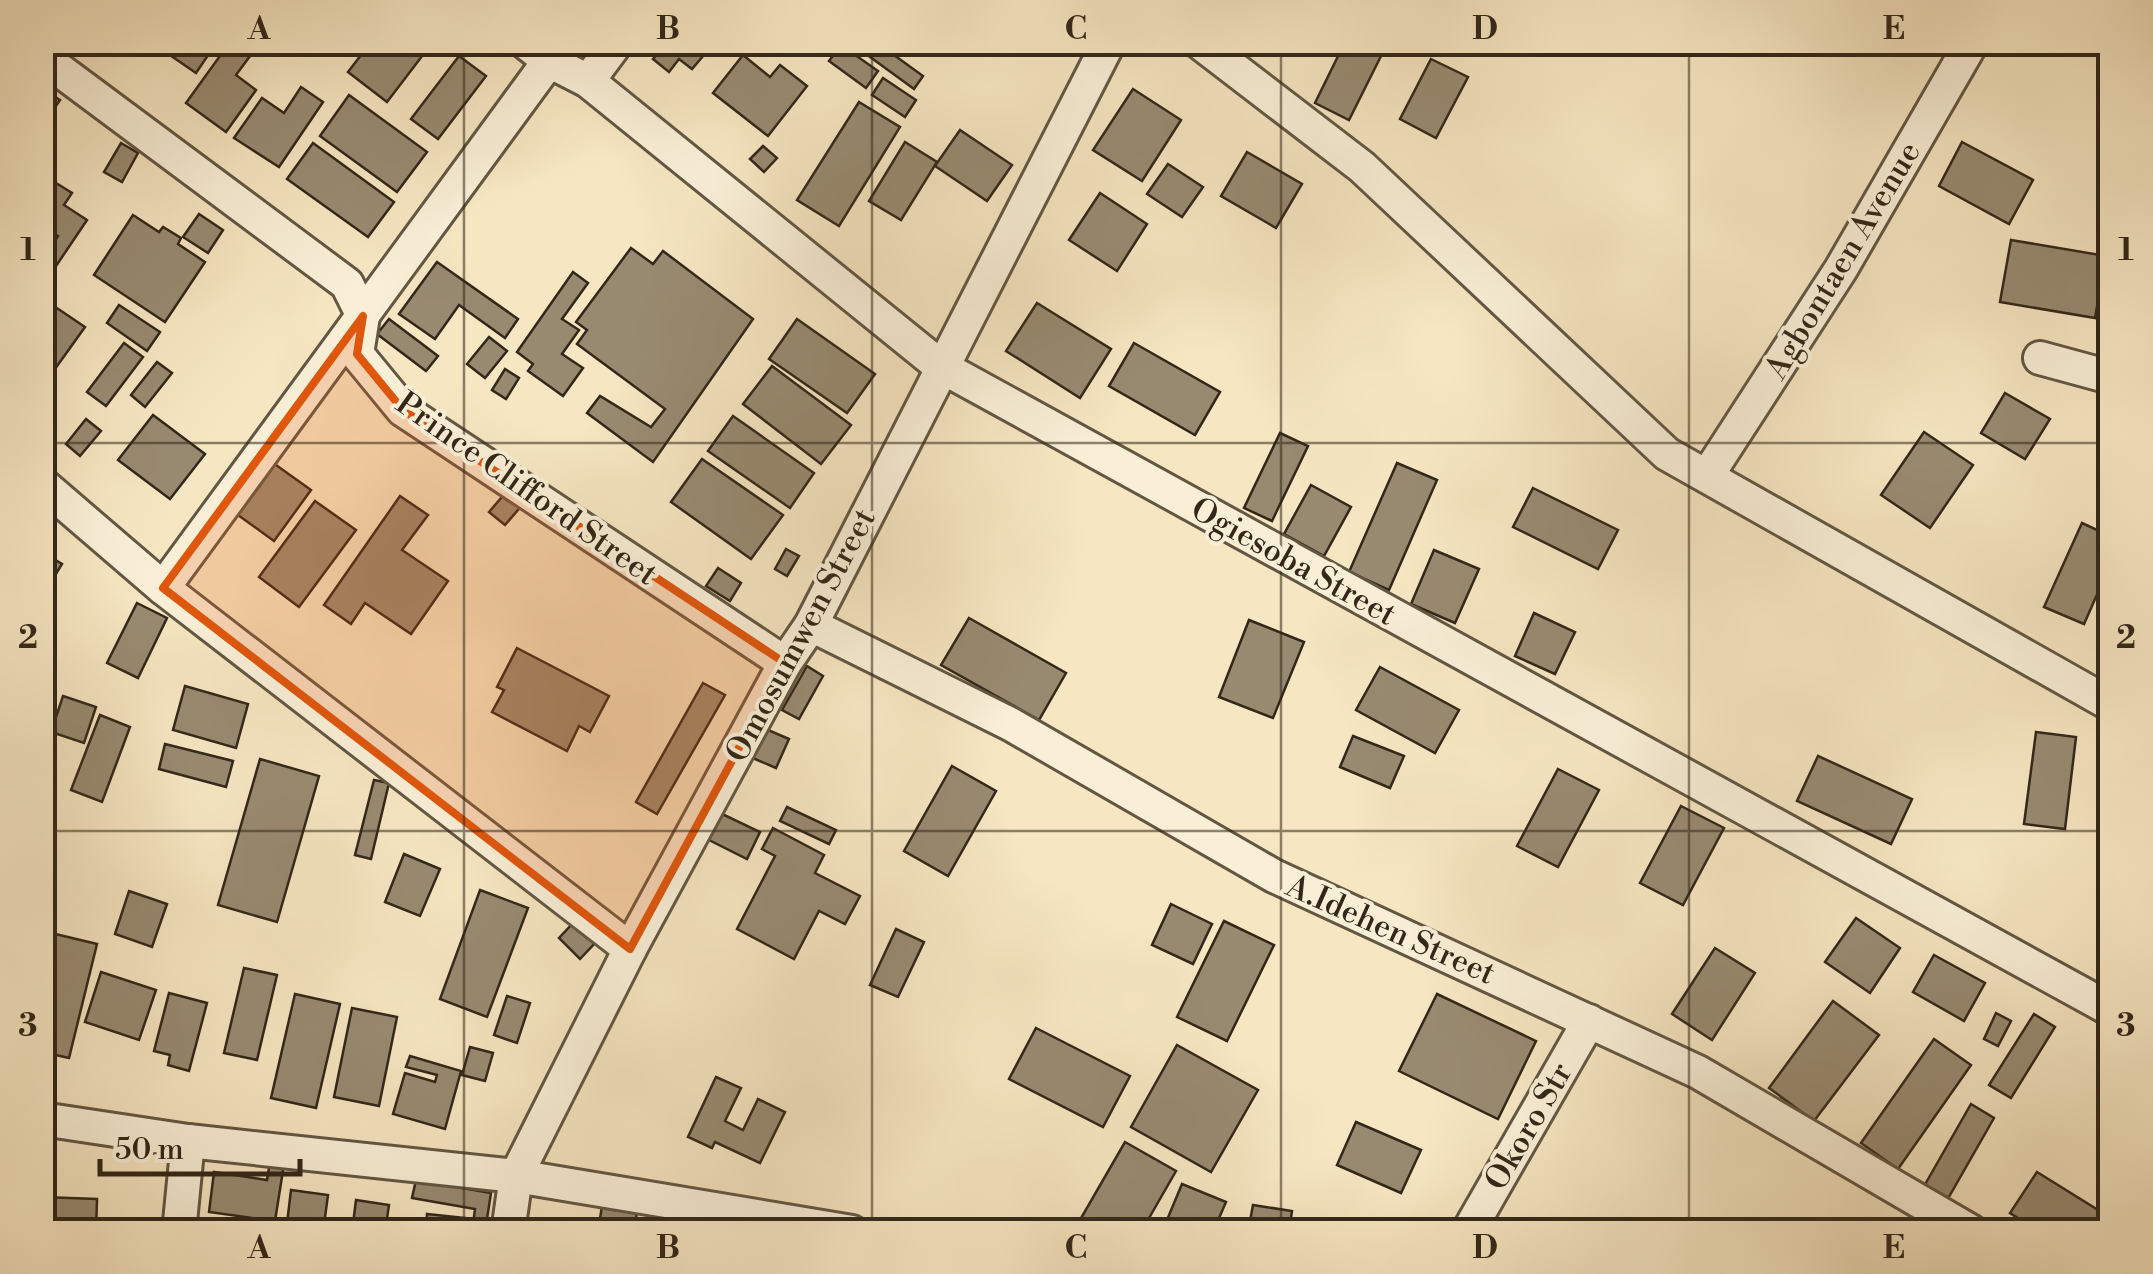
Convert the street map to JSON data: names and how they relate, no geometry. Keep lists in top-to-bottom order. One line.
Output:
{"streets":{"street":["Agbontaen Avenue","Prince Clifford Street","Ogiesoba Street","Omosumwen Street","A.Idehen Street","Okoro Str"]},"crossings":[["Prince Clifford Street","Omosumwen Street"],["Ogiesoba Street","Omosumwen Street"],["Omosumwen Street","A.Idehen Street"],["A.Idehen Street","Okoro Str"]],"scale_bar":"50 m","grid":{"columns":["A","B","C","D","E"],"rows":["1","2","3"]}}
